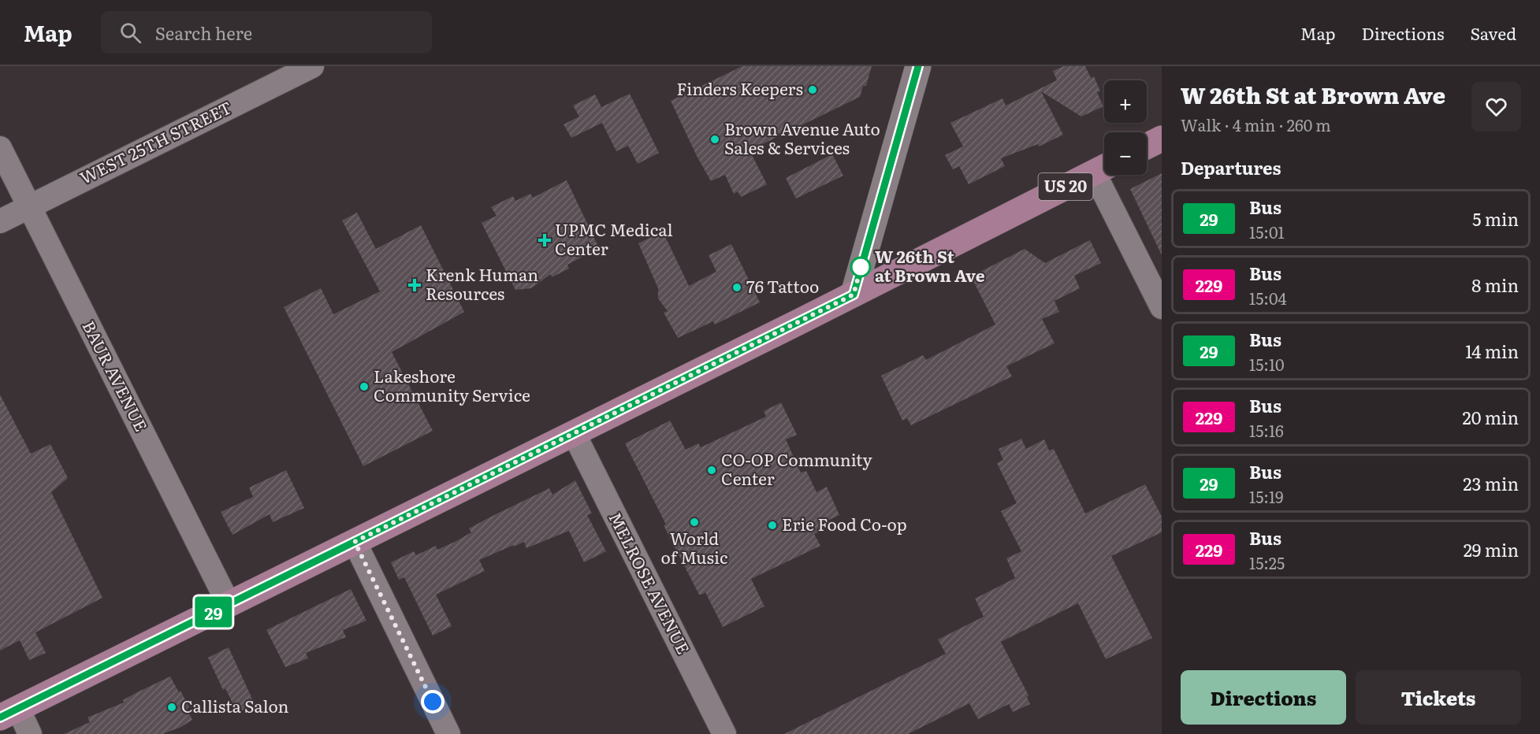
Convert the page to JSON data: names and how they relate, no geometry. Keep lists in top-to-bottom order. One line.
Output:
{"streets":{"main road":["US 20"],"street":["WEST 25TH STREET","BAUR AVENUE","MELROSE AVENUE"]},"crossings":[["WEST 25TH STREET","BAUR AVENUE"],["US 20","BAUR AVENUE"],["US 20","MELROSE AVENUE"]],"places":{"other":["Finders Keepers","Brown Avenue Auto Sales & Services","W 26th St at Brown Ave","76 Tattoo","Lakeshore Community Service","CO-OP Community Center","World of Music","Erie Food Co-op","Callista Salon"],"health":["UPMC Medical Center","Krenk Human Resources"]},"lines":["bus line 29"],"page":{"header":"Map","search":"Search here","nav":["Map","Directions","Saved"],"on_map":"29","heading":[["W 26th St at Brown Ave","Walk · 4 min · 260 m"],"Departures"],"map_buttons":["+","−"],"list":[{"mark":"29","name":"Bus","note":"15:01","value":"5 min"},{"mark":"229","name":"Bus","note":"15:04","value":"8 min"},{"mark":"29","name":"Bus","note":"15:10","value":"14 min"},{"mark":"229","name":"Bus","note":"15:16","value":"20 min"},{"mark":"29","name":"Bus","note":"15:19","value":"23 min"},{"mark":"229","name":"Bus","note":"15:25","value":"29 min"}],"buttons":["Directions","Tickets"]}}
